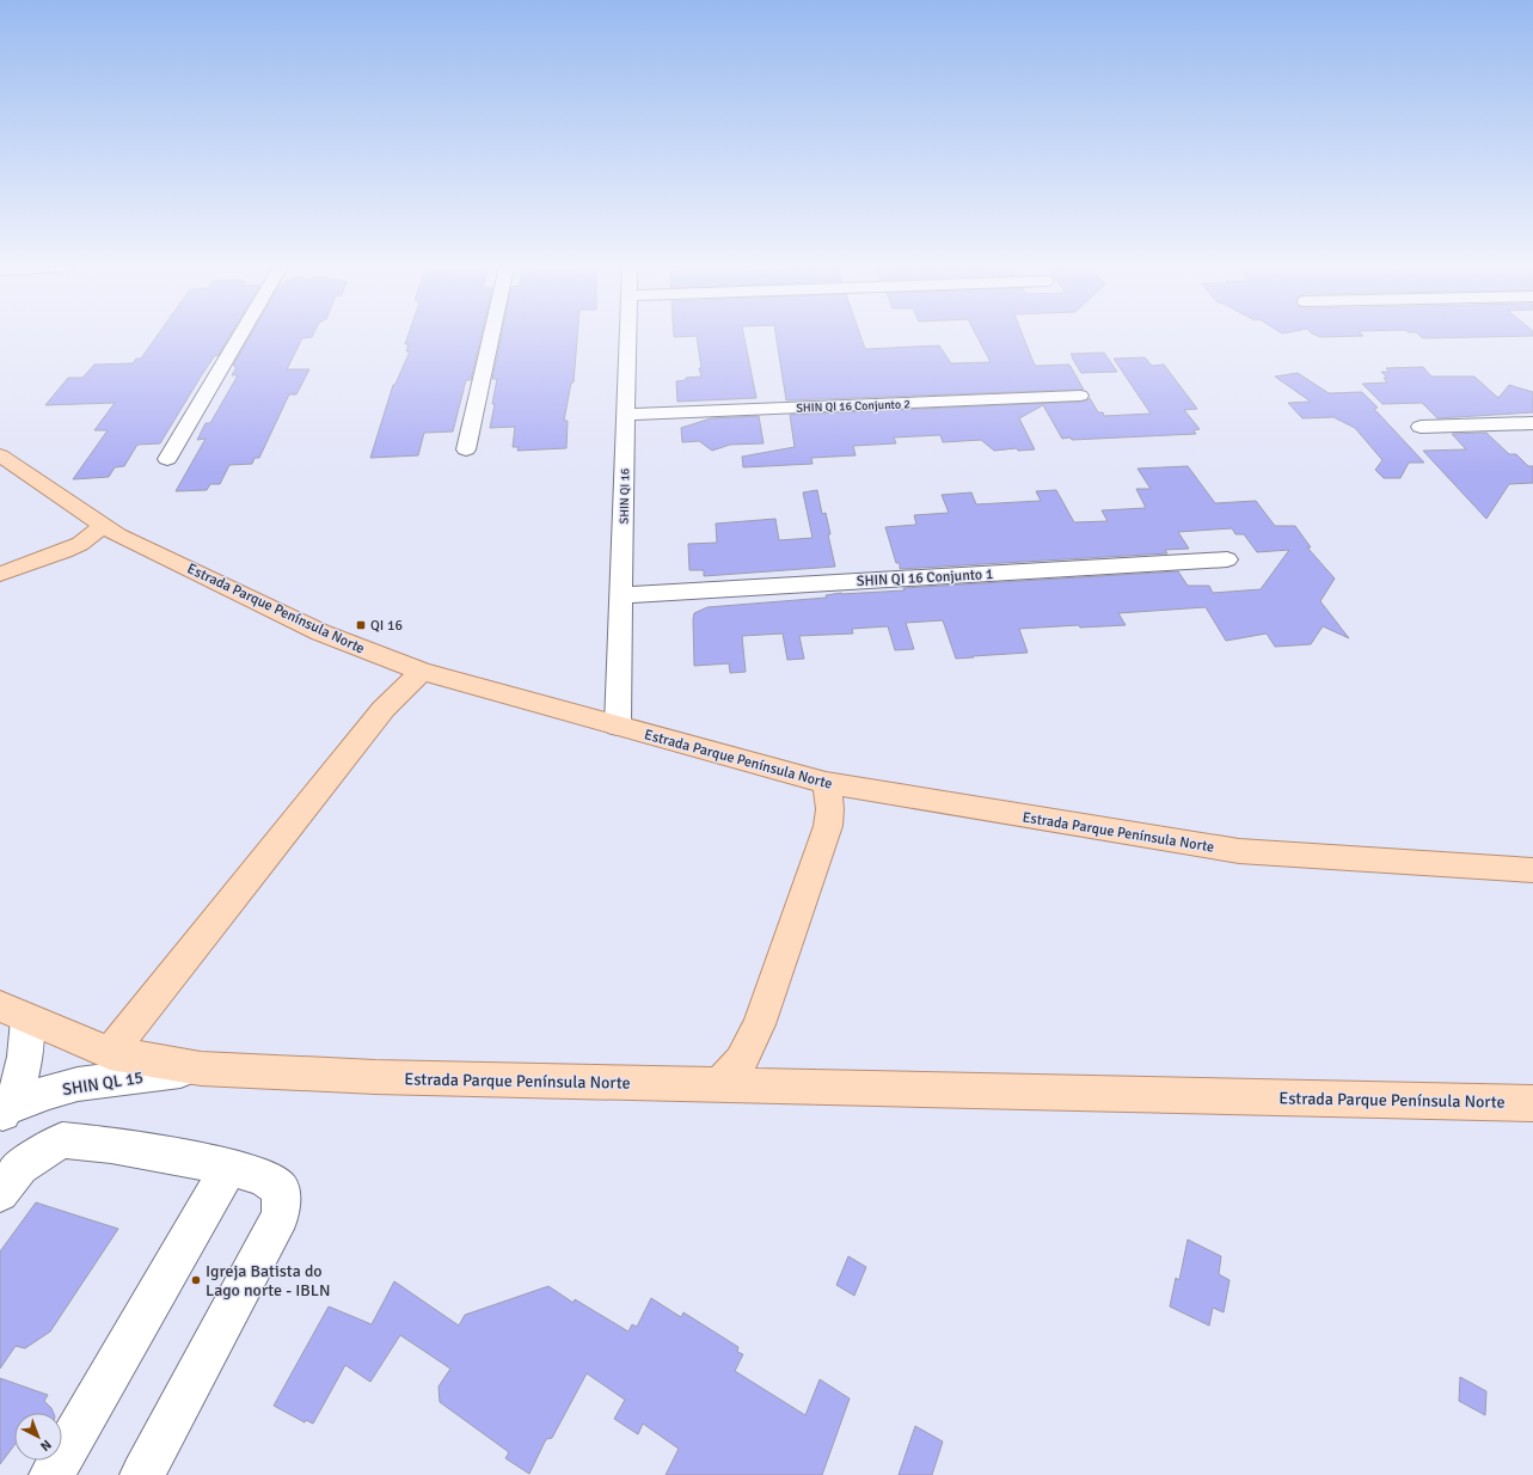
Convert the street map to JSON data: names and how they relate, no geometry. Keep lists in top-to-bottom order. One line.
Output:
{"streets":{"main road":["Estrada Parque Península Norte"],"street":["SHIN QI 16 Conjunto 2","SHIN QI 16","SHIN QI 16 Conjunto 1","SHIN QL 15"]},"crossings":[["SHIN QI 16 Conjunto 2","SHIN QI 16"],["SHIN QI 16","SHIN QI 16 Conjunto 1"],["SHIN QI 16","Estrada Parque Península Norte"],["Estrada Parque Península Norte","SHIN QL 15"]],"places":{"transit":["QI 16"],"other":["Igreja Batista do Lago norte - IBLN"]},"north":"bottom right"}
